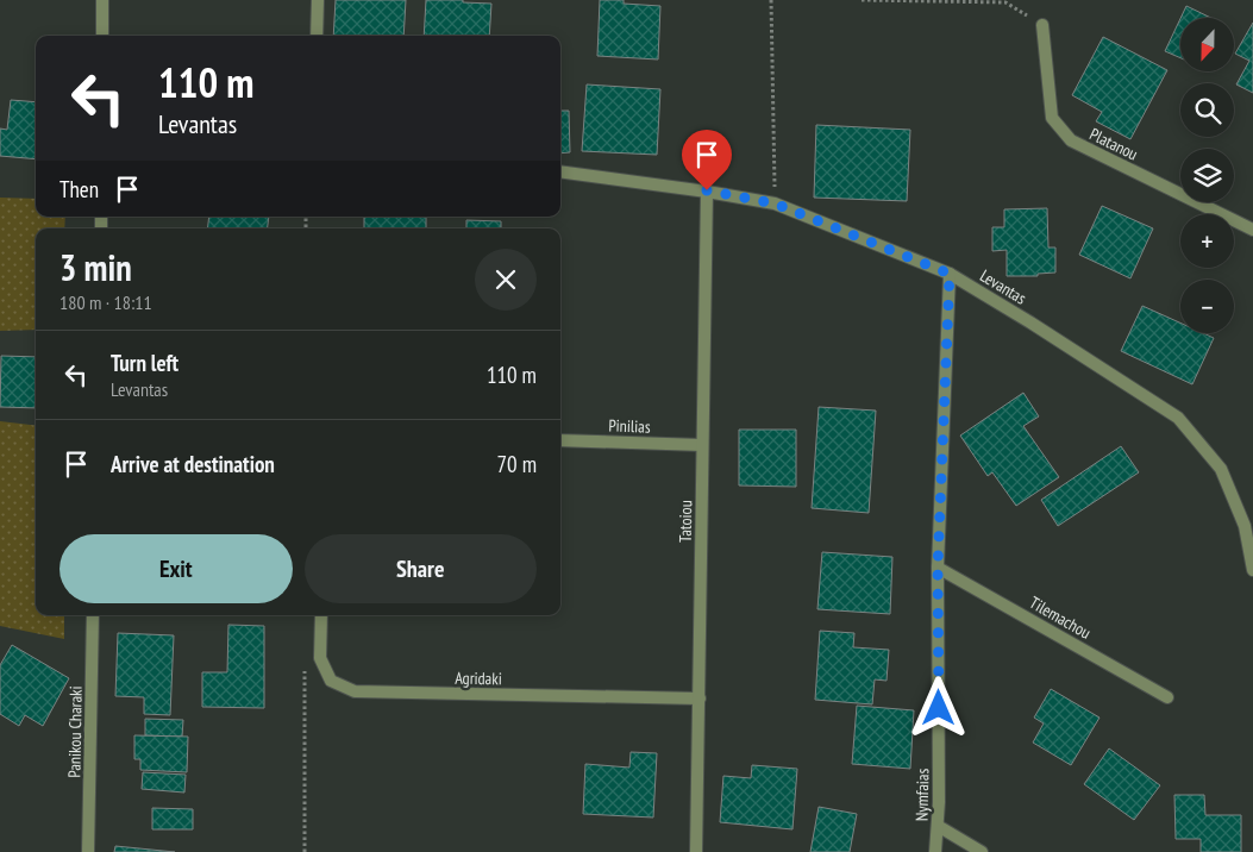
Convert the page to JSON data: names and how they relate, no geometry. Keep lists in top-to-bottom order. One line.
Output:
{"streets":{"street":["Platanou","Levantas","Pinilias","Tatoiou","Tilemachou","Agridaki","Panikou Charaki","Nymfaias"]},"crossings":[["Levantas","Tatoiou"],["Levantas","Nymfaias"],["Pinilias","Tatoiou"],["Tatoiou","Agridaki"],["Tilemachou","Nymfaias"]],"north":"bottom","page":{"map_buttons":["+","−"],"turn":["110 m","Levantas"],"then":"Then","heading":["3 min","180 m · 18:11"],"list":[{"name":"Turn left","note":"Levantas","value":"110 m"},{"name":"Arrive at destination","value":"70 m"}],"buttons":["Exit","Share"]}}
